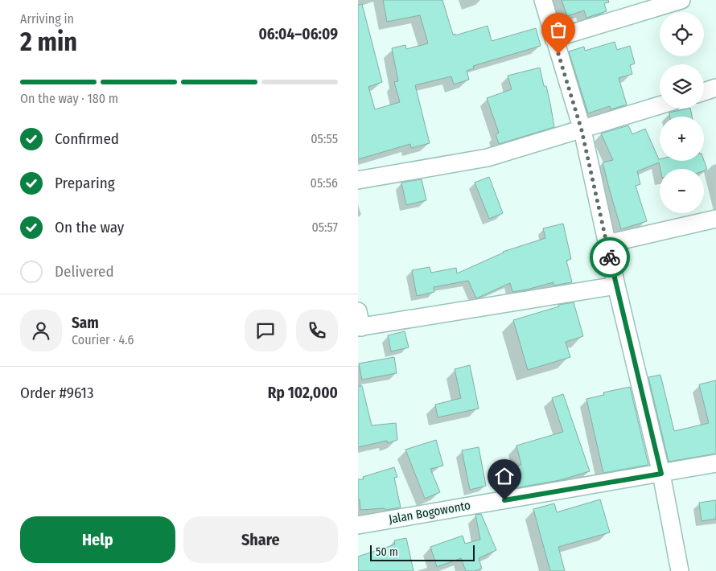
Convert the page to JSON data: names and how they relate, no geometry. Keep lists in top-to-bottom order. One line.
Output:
{"streets":{"street":["Jalan Bogowonto"]},"scale_bar":"50 m","page":{"heading":["2 min","Arriving in","06:04–06:09"],"panel":["Sam","Courier · 4.6","Order #9613","Rp 102,000"],"map_buttons":["+","−"],"bar":"On the way · 180 m","list":[["Confirmed","05:55"],["Preparing","05:56"],["On the way","05:57"],"Delivered"],"buttons":["Help","Share"],"scale":"50 m"}}
